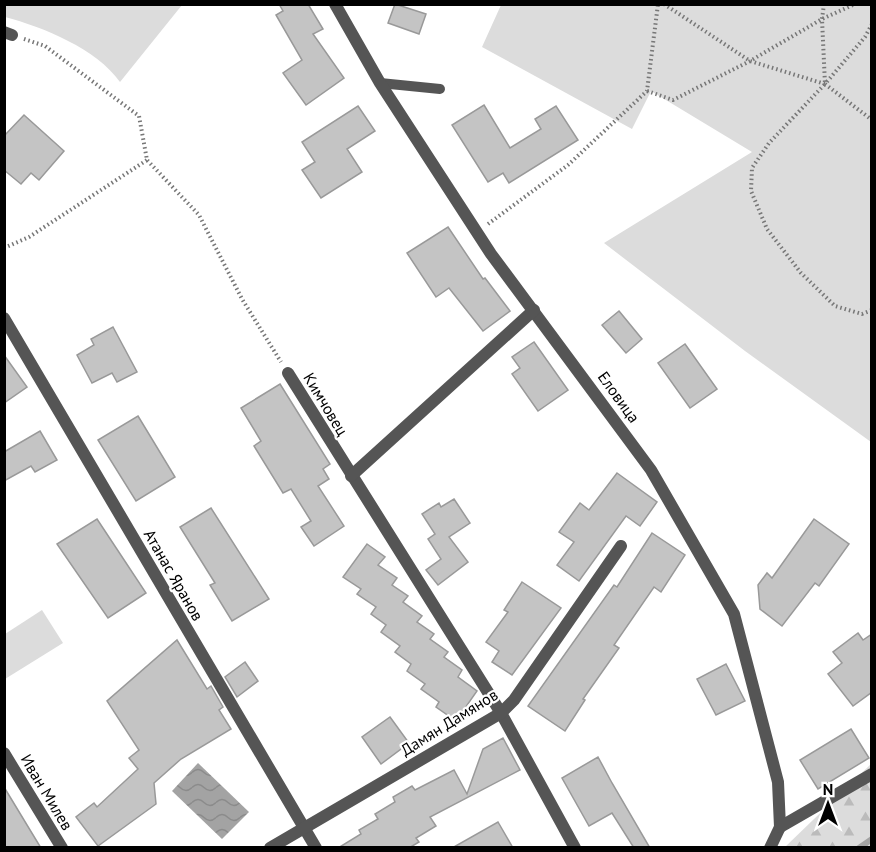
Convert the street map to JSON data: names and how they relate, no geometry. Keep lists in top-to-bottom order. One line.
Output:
{"streets":{"street":["Еловица","Кимчовец","Атанас Яранов","Дамян Дамянов","Иван Милев"]},"crossings":[["Кимчовец","Дамян Дамянов"],["Атанас Яранов","Дамян Дамянов"]],"north":"top"}
